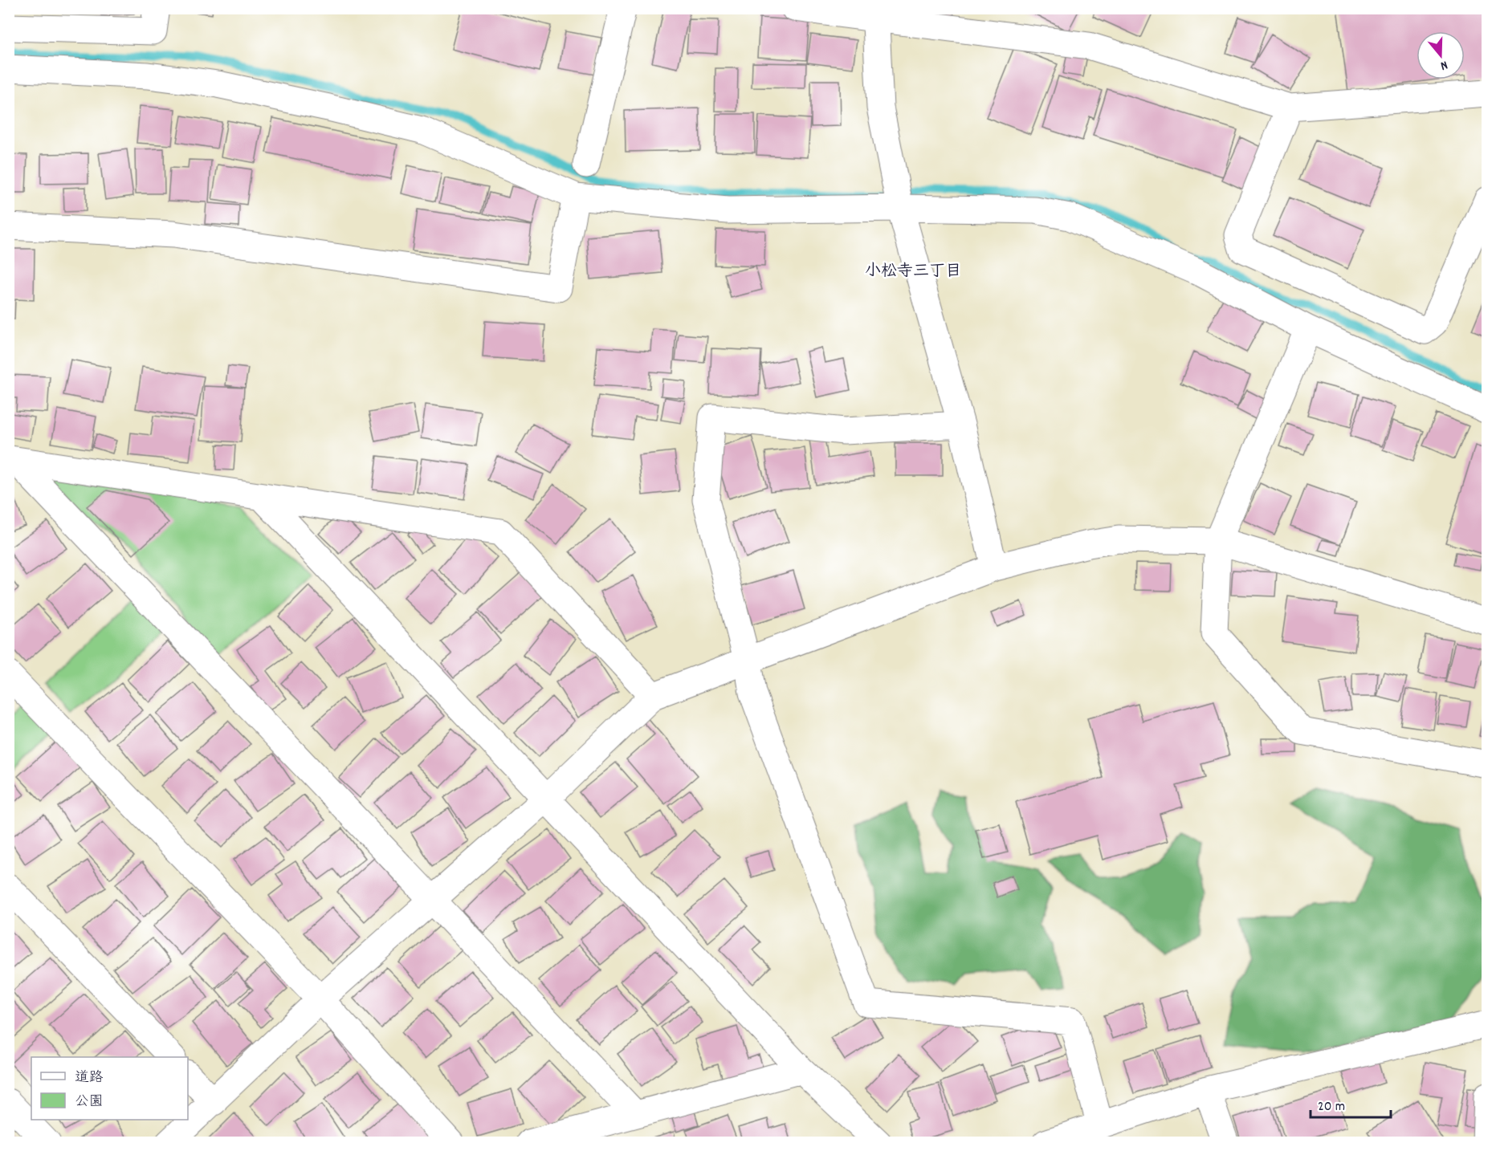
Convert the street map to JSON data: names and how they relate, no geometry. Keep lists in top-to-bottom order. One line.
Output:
{"districts":["小松寺三丁目"],"legend":["道路","公園"],"scale_bar":"20 m","north":"bottom"}
